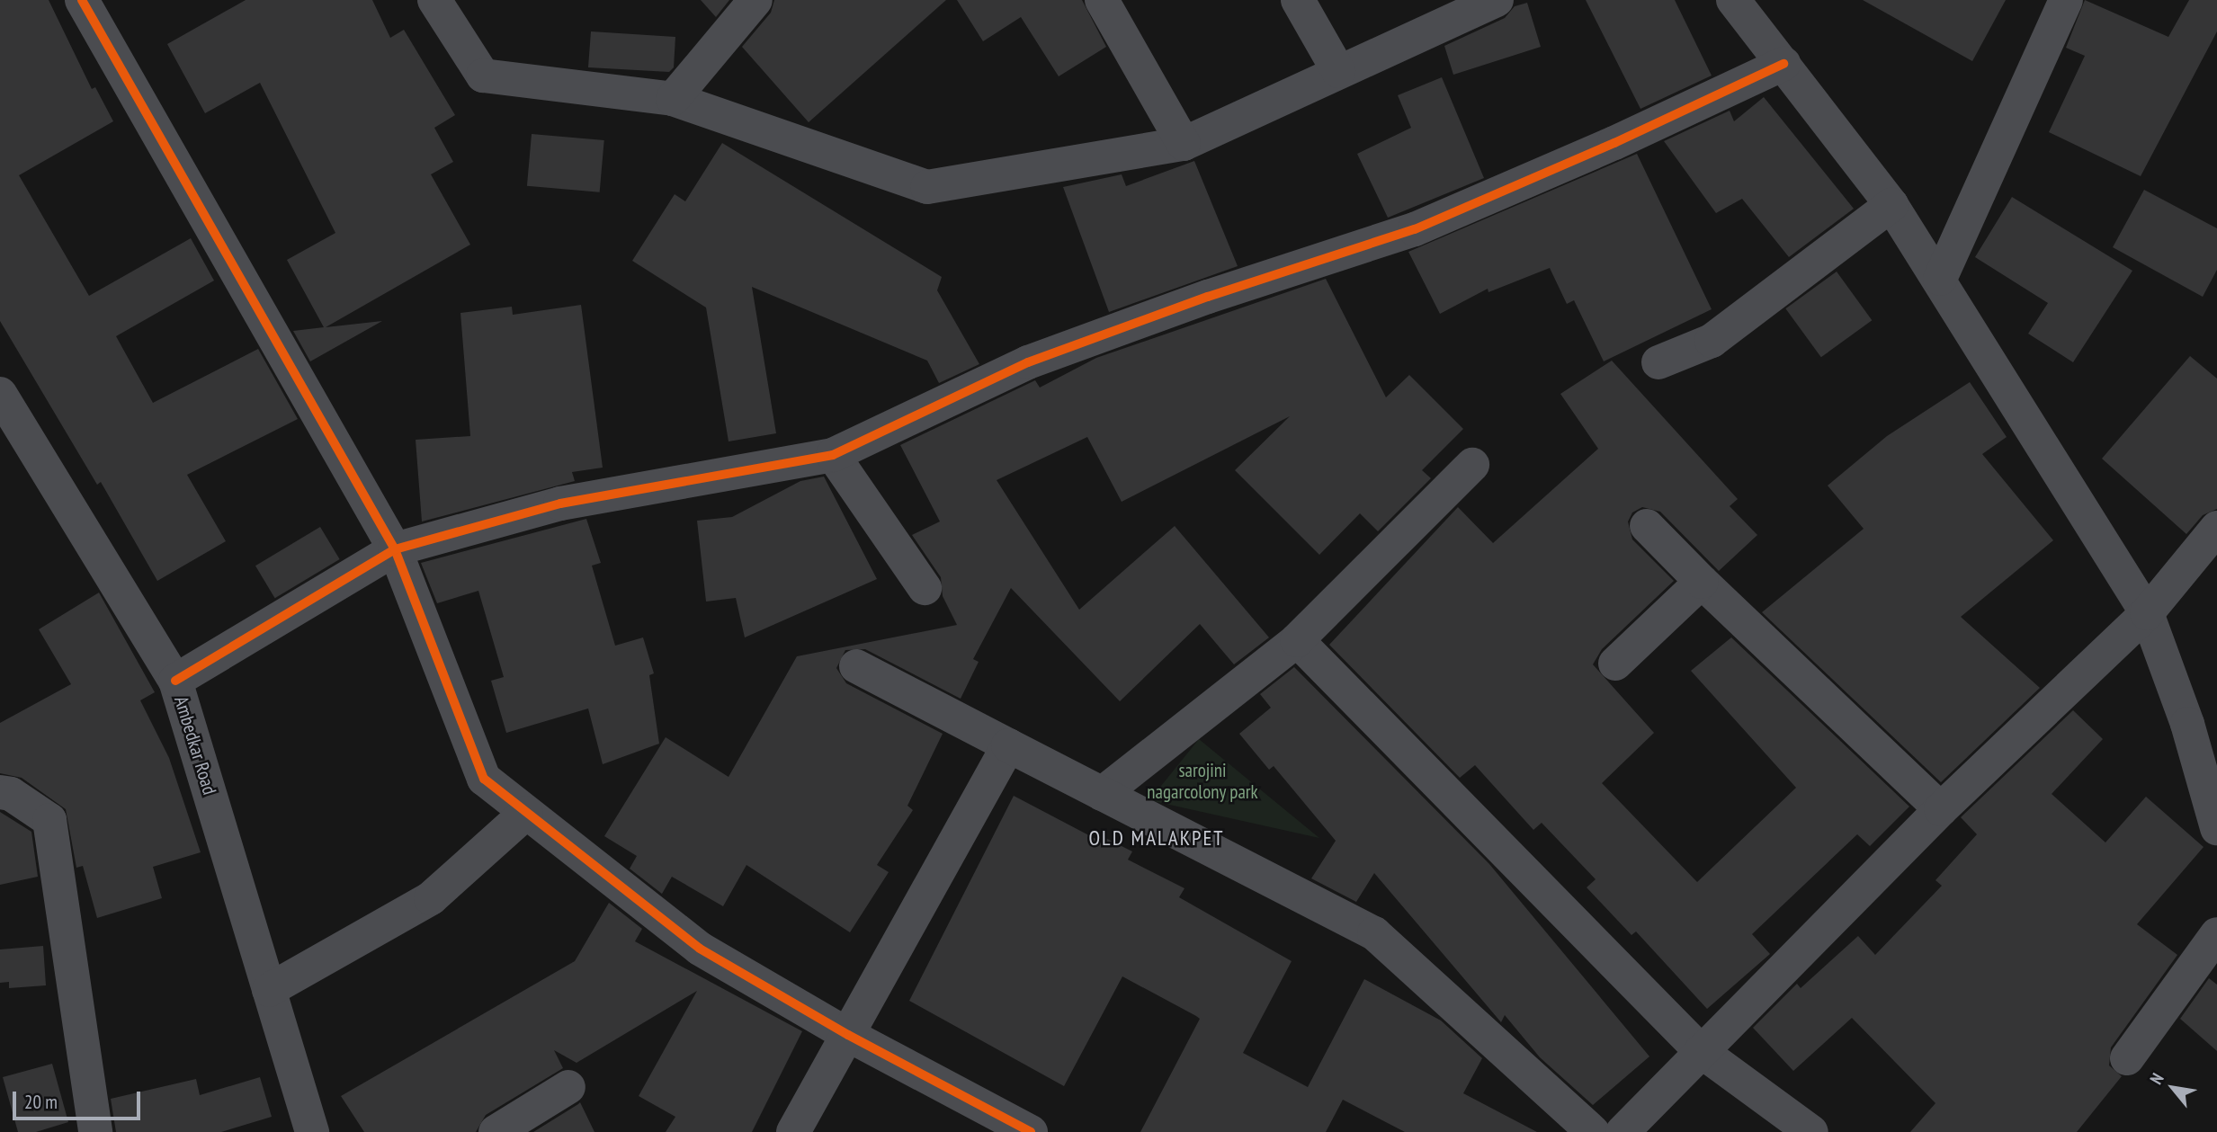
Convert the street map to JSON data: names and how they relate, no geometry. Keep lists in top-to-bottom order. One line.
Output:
{"streets":{"street":["Ambedkar Road"]},"districts":["OLD MALAKPET"],"parks":["sarojini nagarcolony park"],"scale_bar":"20 m","north":"top left"}
